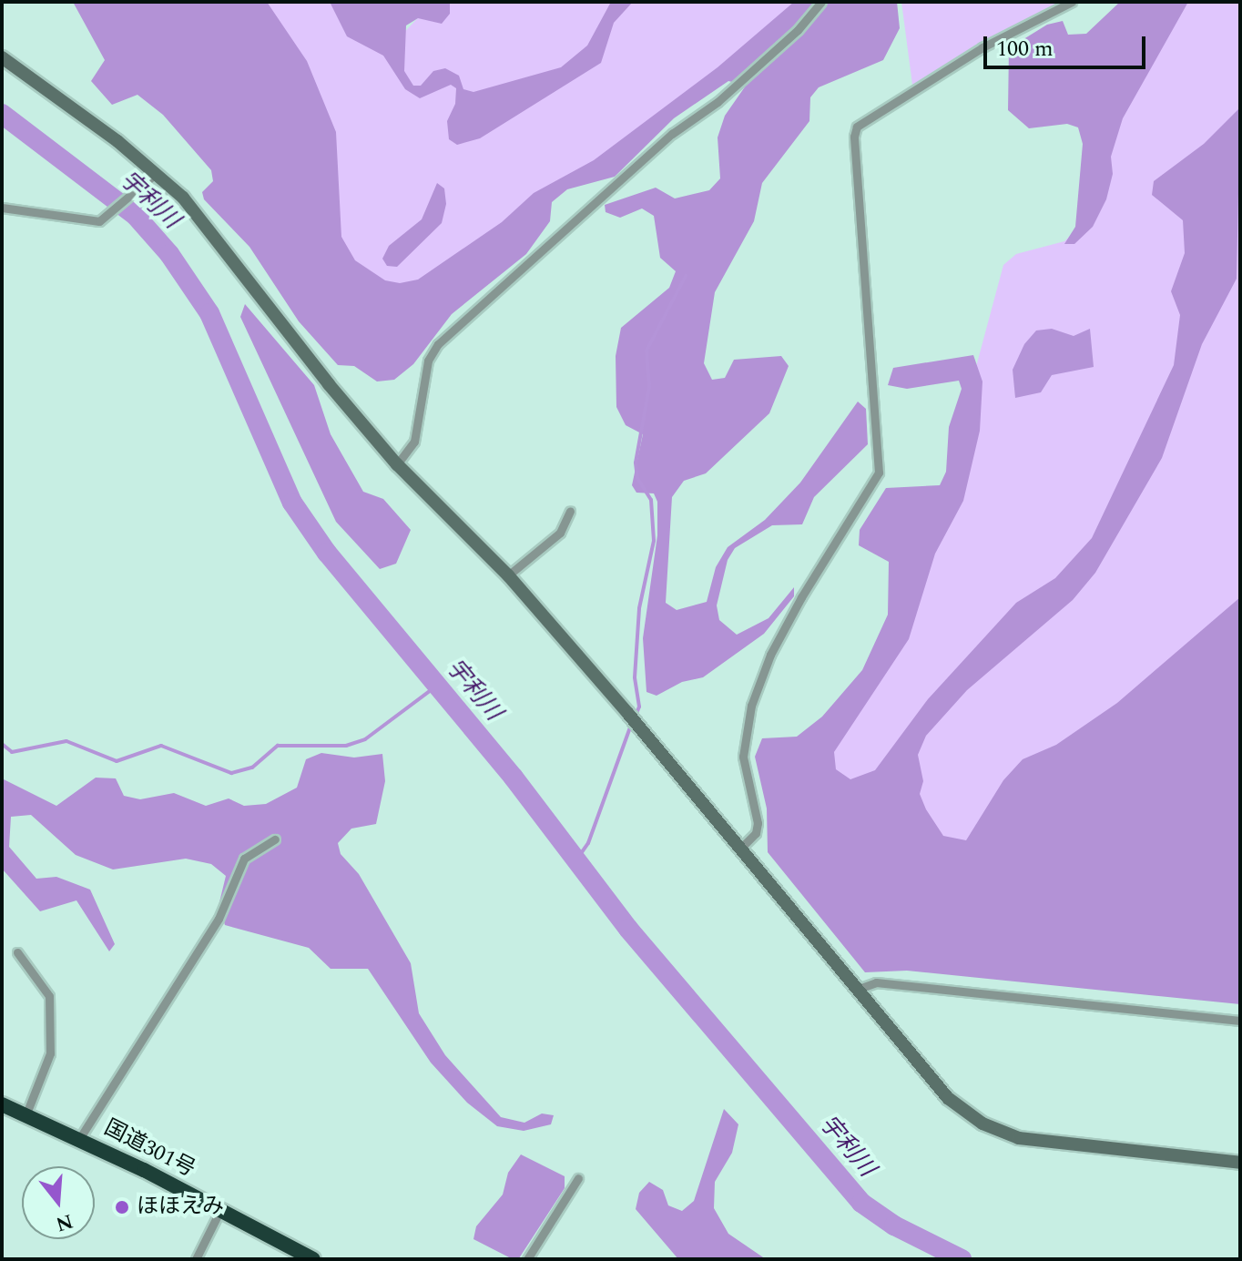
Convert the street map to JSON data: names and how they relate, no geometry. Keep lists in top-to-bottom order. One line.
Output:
{"streets":{"highway":["国道301号"]},"water":["宇利川"],"places":["ほほえみ"],"scale_bar":"100 m","north":"bottom"}
